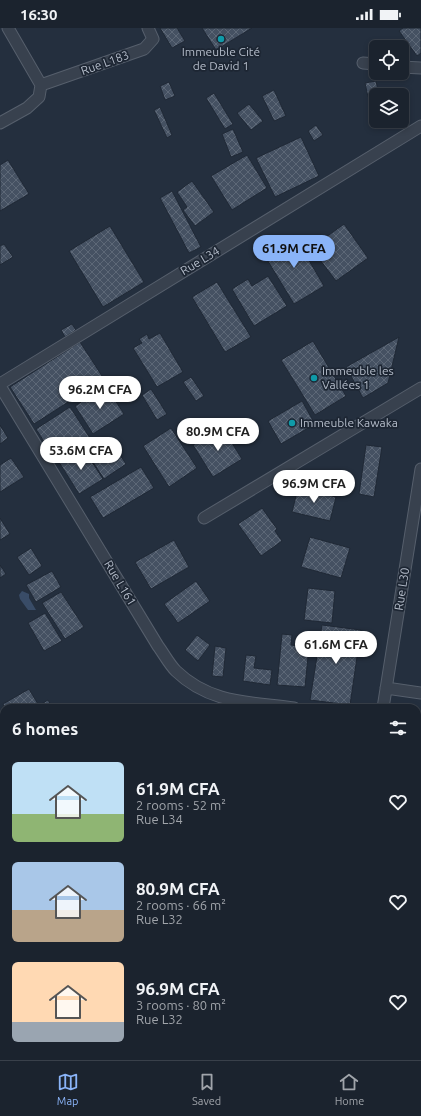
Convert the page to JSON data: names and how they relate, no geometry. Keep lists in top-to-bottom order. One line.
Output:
{"streets":{"street":["Rue L183","Rue L34","Rue L161","Rue L30"]},"crossings":[["Rue L34","Rue L161"]],"places":["Immeuble Cité de David 1","Immeuble les Vallées 1","Immeuble Kawaka"],"page":{"status":"16:30","price":["61.9M CFA","96.2M CFA","80.9M CFA","53.6M CFA","96.9M CFA","61.6M CFA"],"heading":"6 homes","list":[{"name":"61.9M CFA","note":"2 rooms · 52 m² · Rue L34"},{"name":"80.9M CFA","note":"2 rooms · 66 m² · Rue L32"},{"name":"96.9M CFA","note":"3 rooms · 80 m² · Rue L32"}],"tabs":["Map","Saved","Home"]}}
